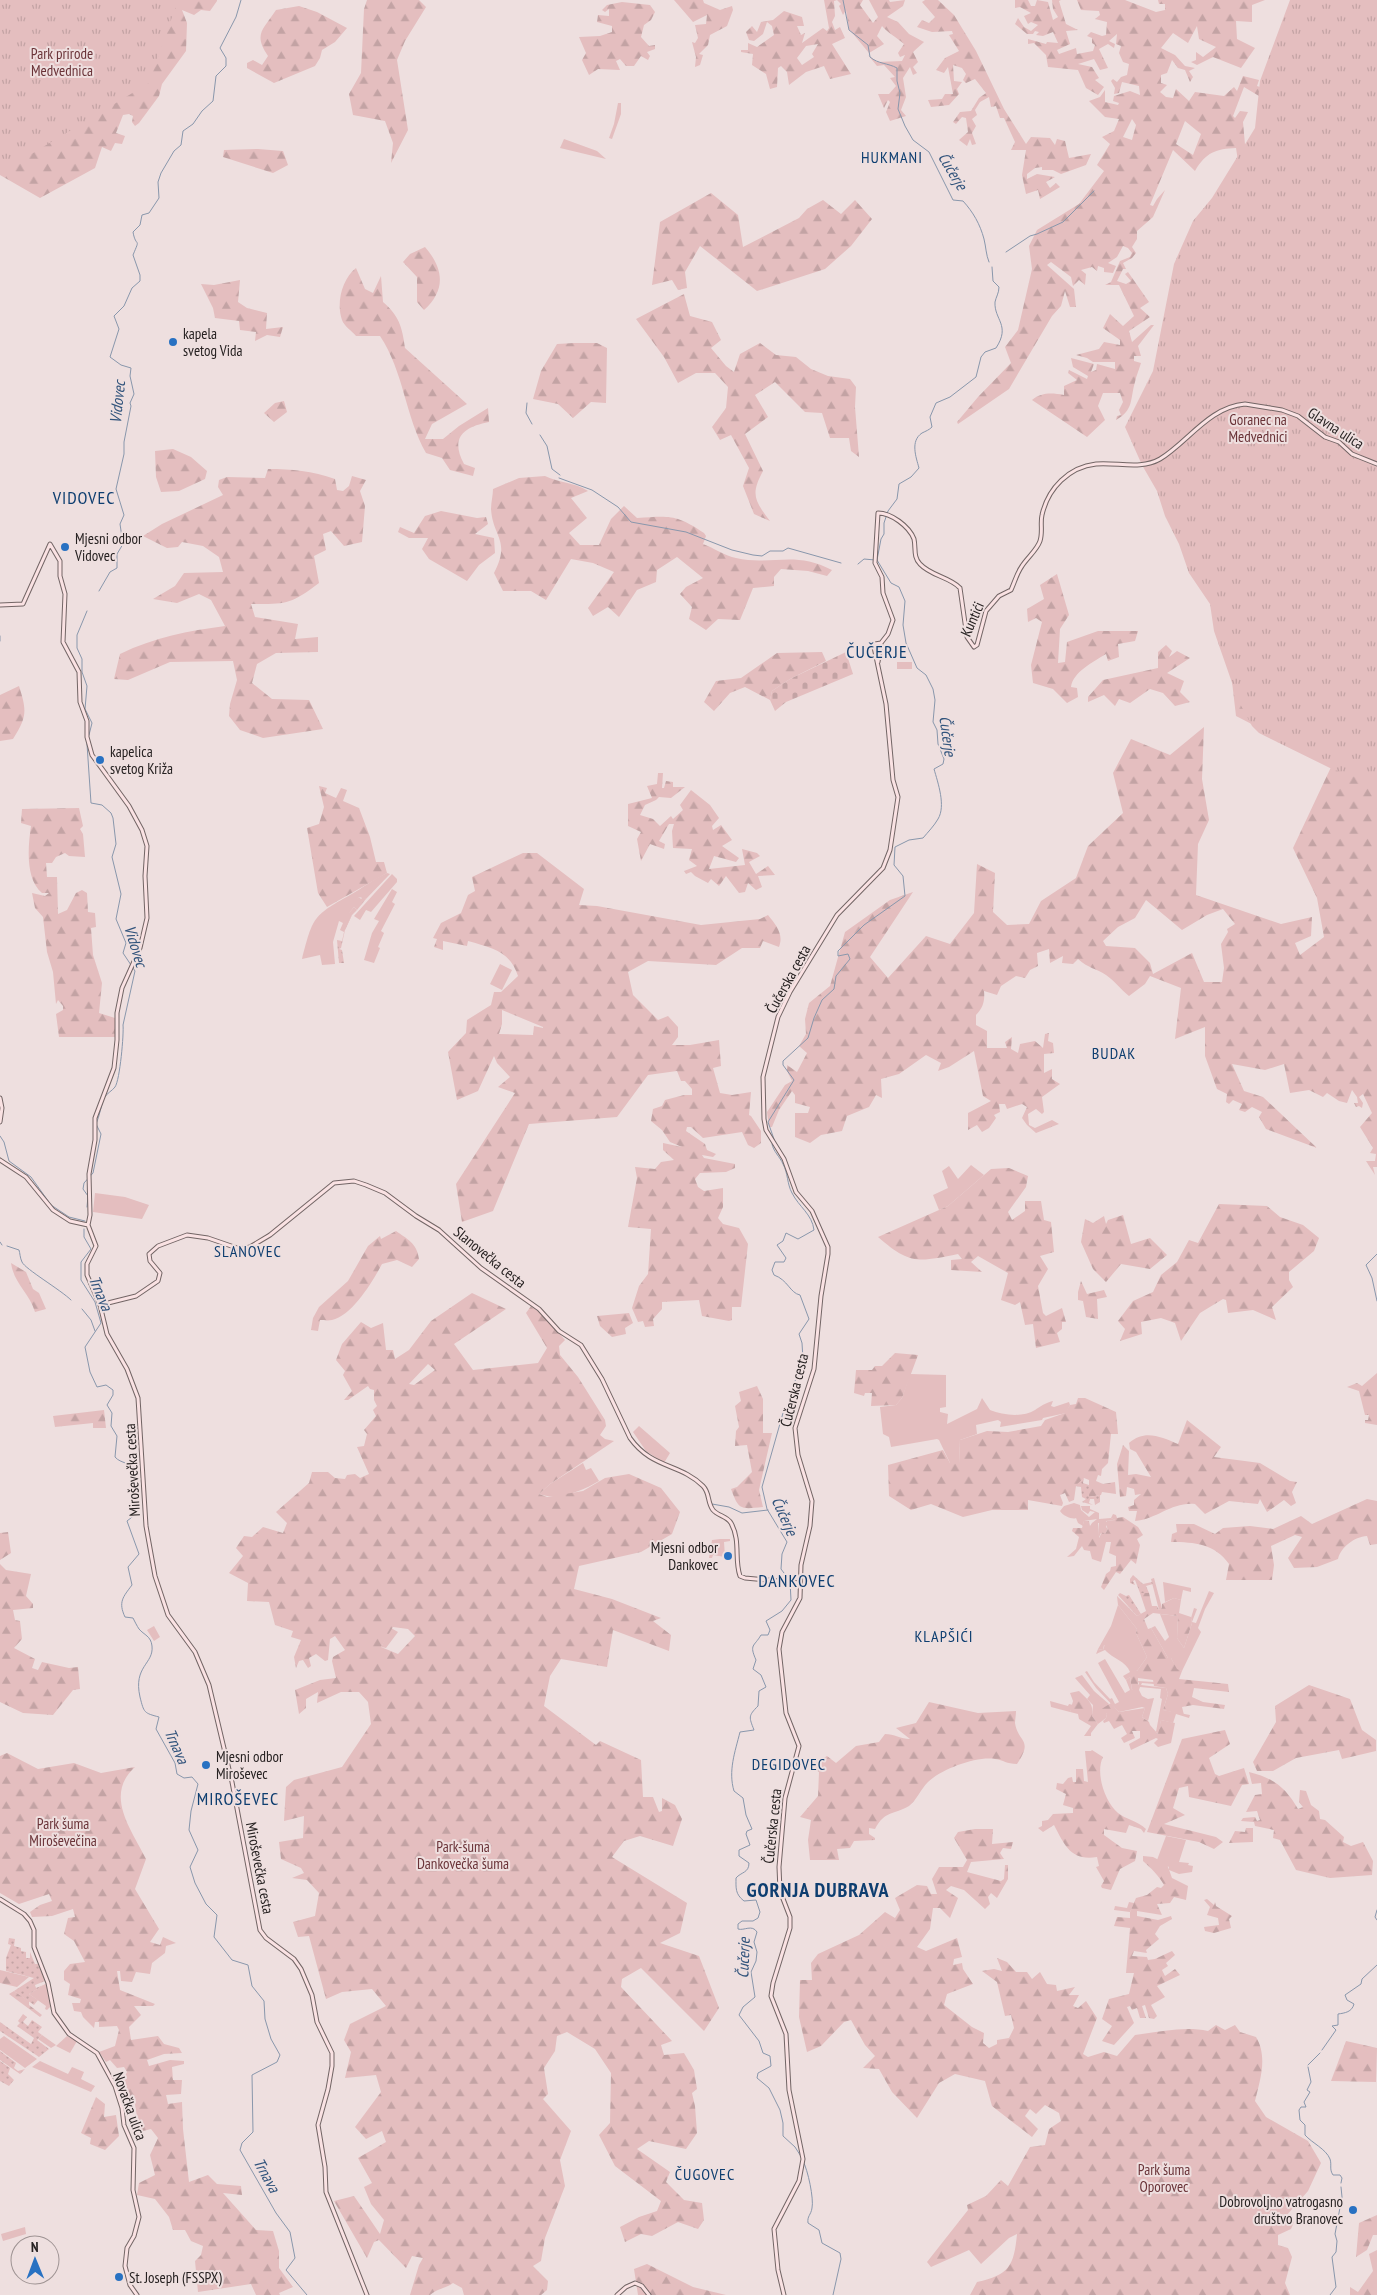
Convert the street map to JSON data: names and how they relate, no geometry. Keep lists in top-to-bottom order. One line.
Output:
{"streets":{"street":["Glavna ulica","Kuntići","Čučerska cesta","Slanovečka cesta","Miroševečka cesta","Novačka ulica"]},"crossings":[["Glavna ulica","Kuntići"],["Kuntići","Čučerska cesta"],["Čučerska cesta","Slanovečka cesta"],["Slanovečka cesta","Miroševečka cesta"]],"districts":["HUKMANI","VIDOVEC","ČUČERJE","BUDAK","SLANOVEC","DANKOVEC","KLAPŠIĆI","DEGIDOVEC","MIROŠEVEC","GORNJA DUBRAVA","ČUGOVEC"],"water":["Čučerje","Vidovec","Trnava"],"parks":["Park prirode Medvednica","Goranec na Medvednici","Park šuma Miroševečina","Park-šuma Dankovečka šuma","Park šuma Oporovec"],"places":["kapela svetog Vida","Mjesni odbor Vidovec","kapelica svetog Križa","Mjesni odbor Dankovec","Mjesni odbor Miroševec","Dobrovoljno vatrogasno društvo Branovec","St. Joseph (FSSPX)"],"north":"top"}
